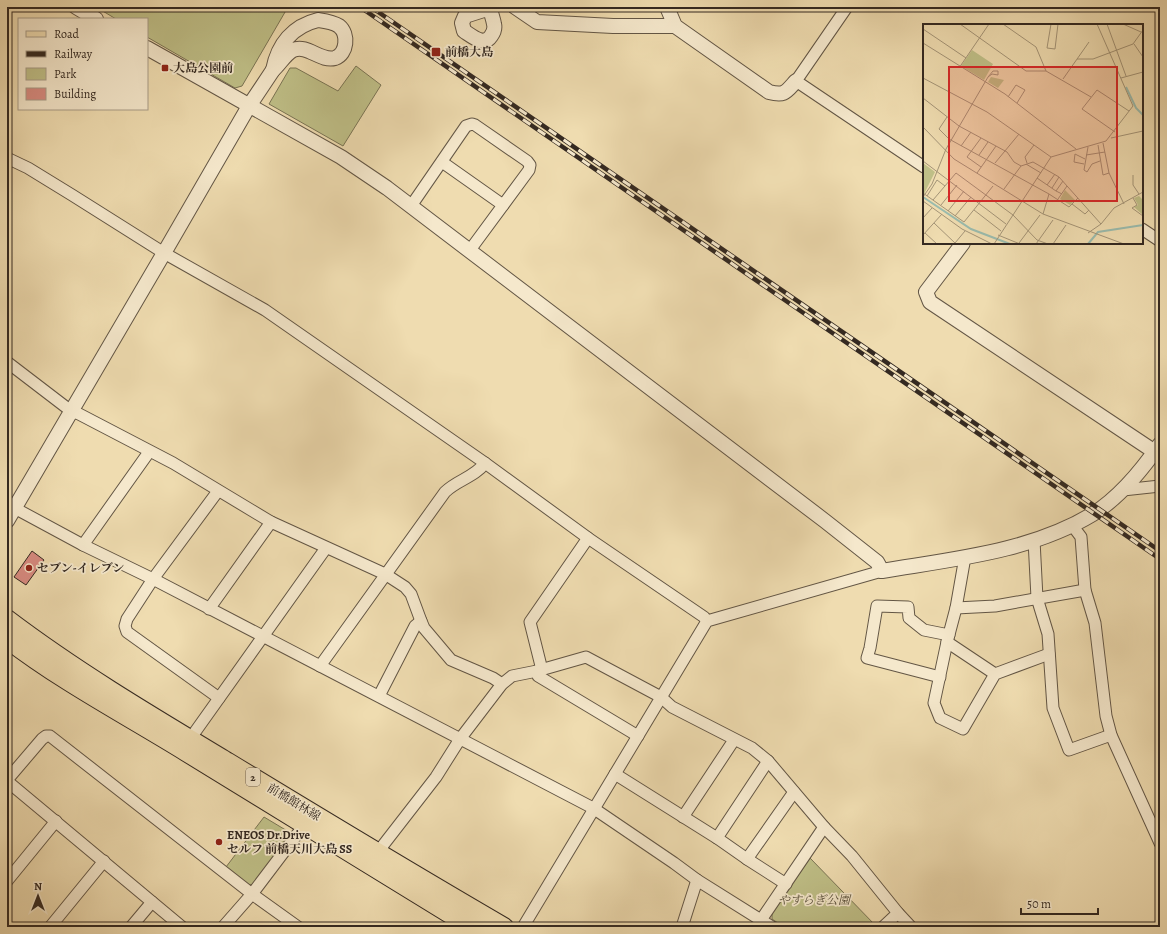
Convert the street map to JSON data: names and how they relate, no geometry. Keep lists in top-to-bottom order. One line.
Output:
{"streets":{"main road":["2","前橋館林線"]},"parks":["やすらぎ公園"],"places":{"transit":["前橋大島","大島公園前"],"other":["セブン-イレブン","ENEOS Dr.Drive セルフ 前橋天川大島 SS"]},"legend":["Road","Railway","Park","Building"],"scale_bar":"50 m","north":"top"}
